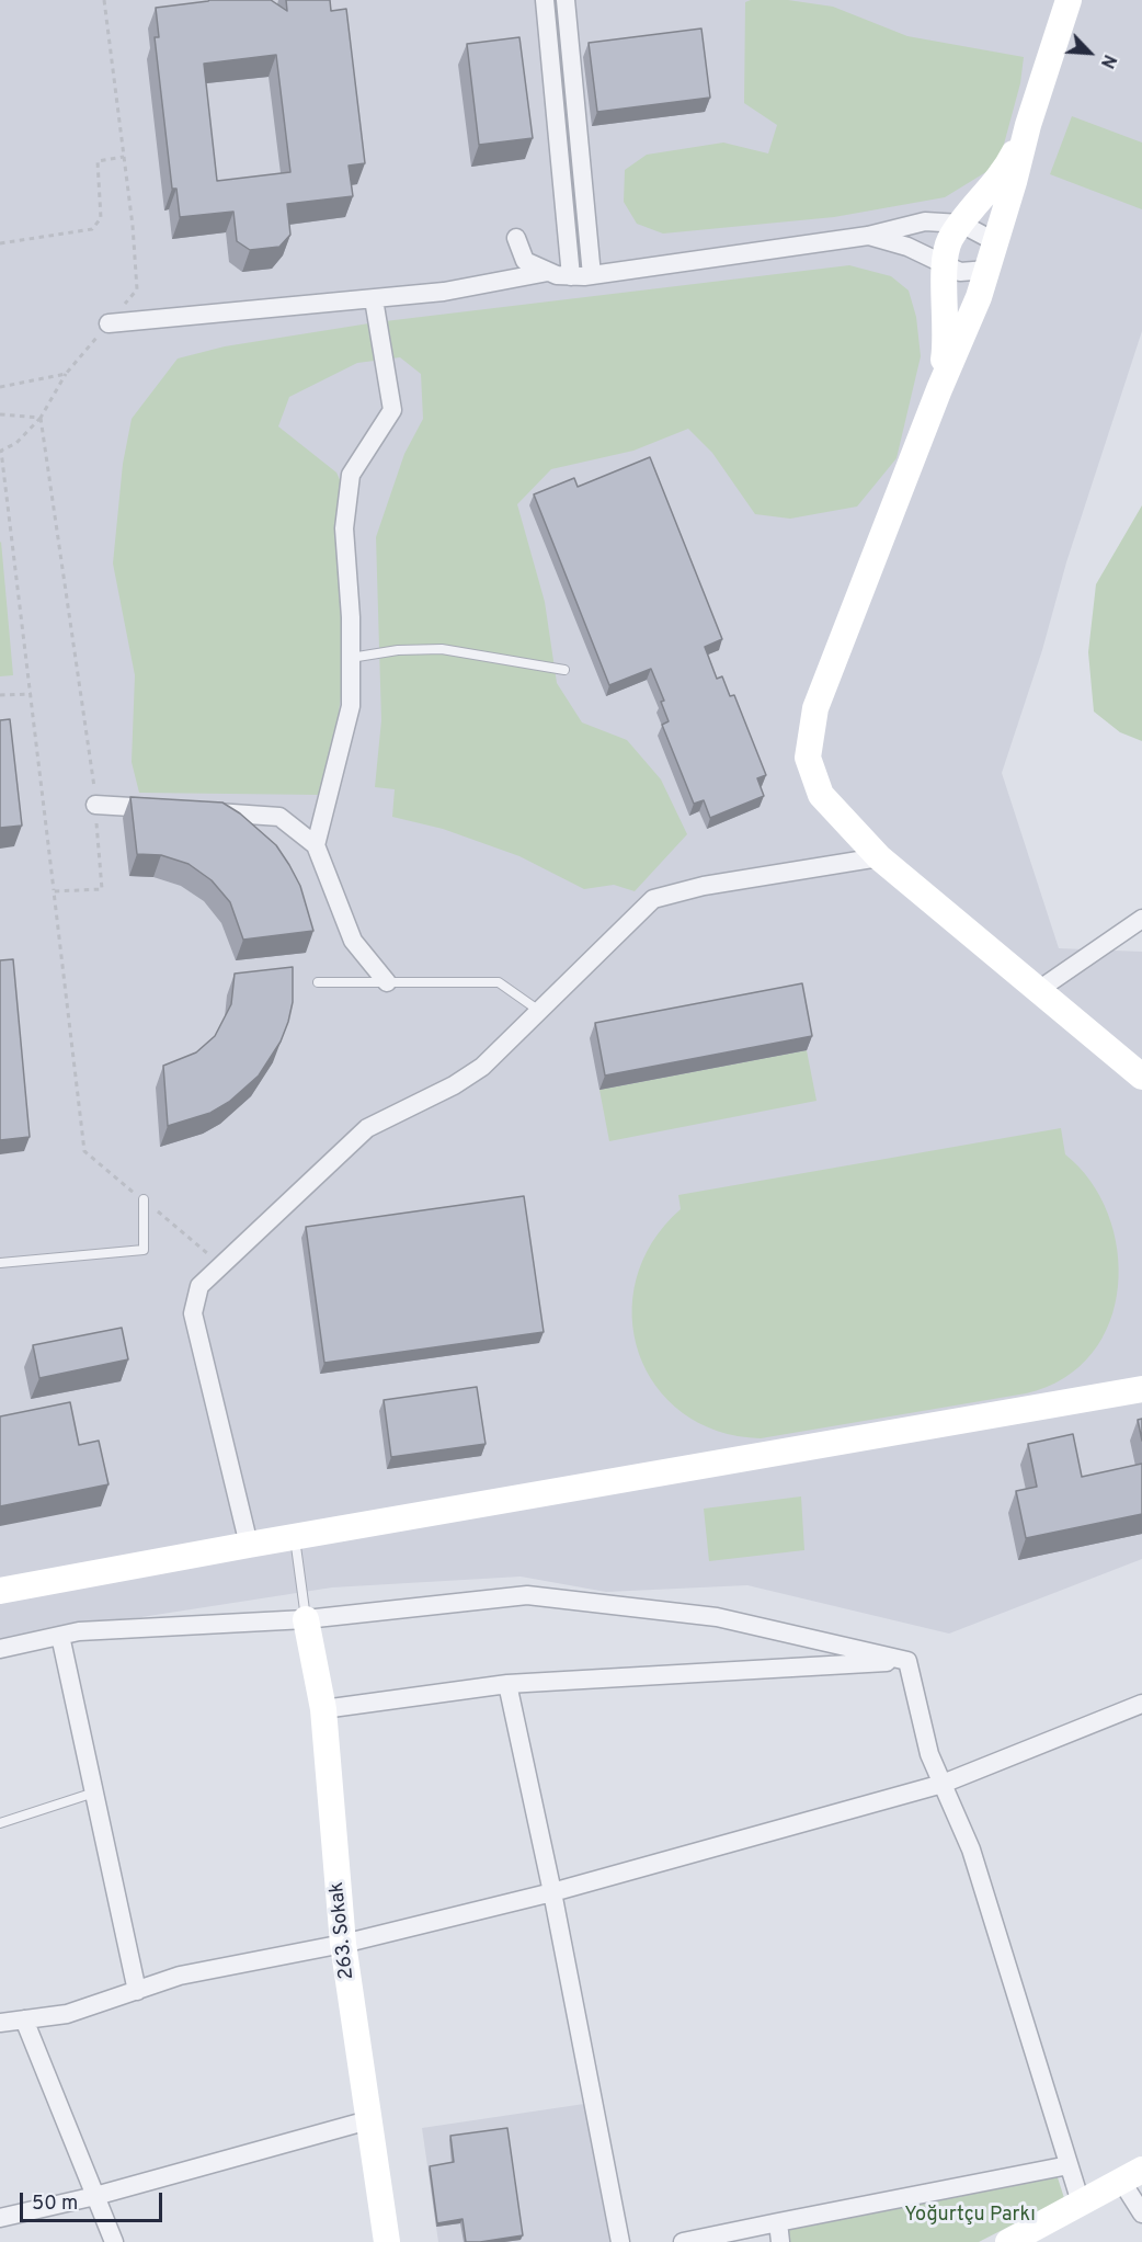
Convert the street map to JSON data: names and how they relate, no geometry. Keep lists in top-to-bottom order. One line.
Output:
{"streets":{"street":["263. Sokak"]},"parks":["Yoğurtçu Parkı"],"scale_bar":"50 m","north":"bottom right"}
